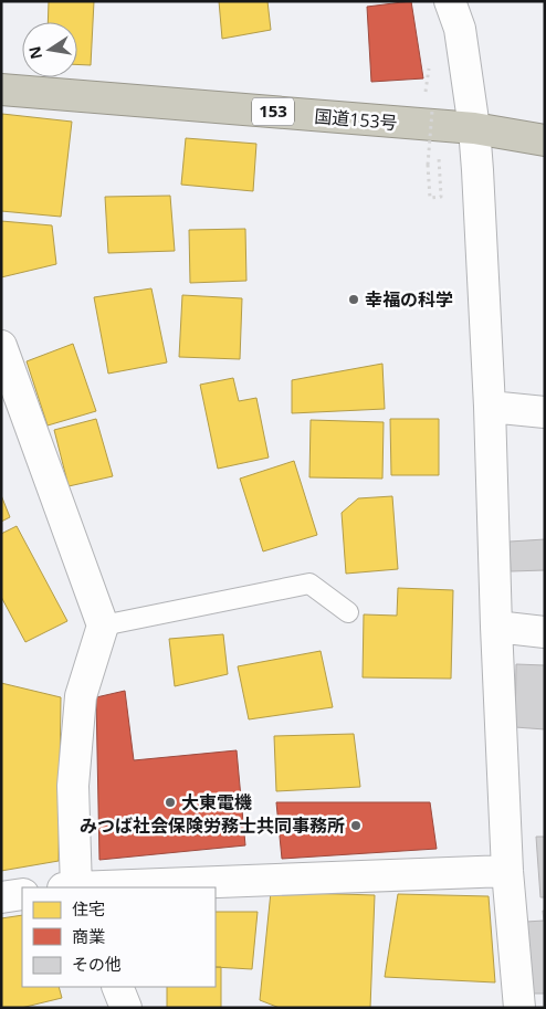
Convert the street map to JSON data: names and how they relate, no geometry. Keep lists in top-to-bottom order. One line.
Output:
{"streets":{"highway":["153","国道153号"]},"places":["幸福の科学","大東電機","みつば社会保険労務士共同事務所"],"legend":["住宅","商業","その他"],"north":"left"}
